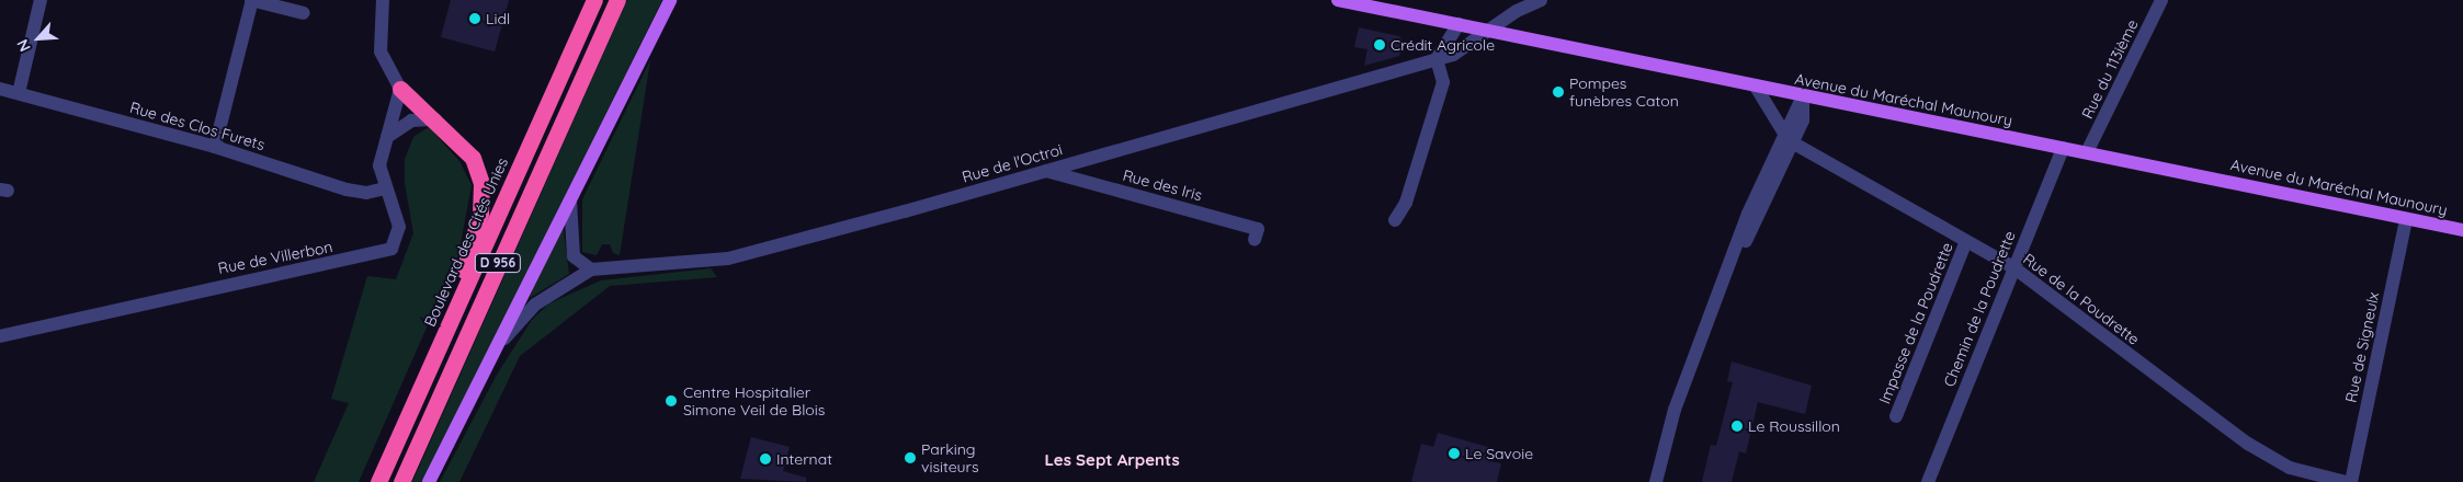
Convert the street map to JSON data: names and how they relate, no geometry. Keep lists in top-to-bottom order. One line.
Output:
{"streets":{"highway":["Boulevard des Cités Unies","D 956"],"main road":["Avenue du Maréchal Maunoury"],"street":["Rue du 113ième","Rue des Clos Furets","Rue de l'Octroi","Rue des Iris","Rue de Villerbon","Rue de la Poudrette","Chemin de la Poudrette","Impasse de la Poudrette","Rue de Signeulx"]},"crossings":[["Rue du 113ième","Avenue du Maréchal Maunoury"],["Avenue du Maréchal Maunoury","Rue de l'Octroi"],["Avenue du Maréchal Maunoury","Chemin de la Poudrette"],["Avenue du Maréchal Maunoury","Rue de Signeulx"],["Rue des Clos Furets","Rue de Villerbon"],["Rue de l'Octroi","Rue des Iris"],["Rue de l'Octroi","D 956"],["Rue de la Poudrette","Chemin de la Poudrette"],["Rue de la Poudrette","Impasse de la Poudrette"]],"districts":["Les Sept Arpents"],"places":["Lidl","Crédit Agricole","Pompes funèbres Caton","Centre Hospitalier Simone Veil de Blois","Le Roussillon","Le Savoie","Parking visiteurs","Internat"],"north":"bottom left"}
